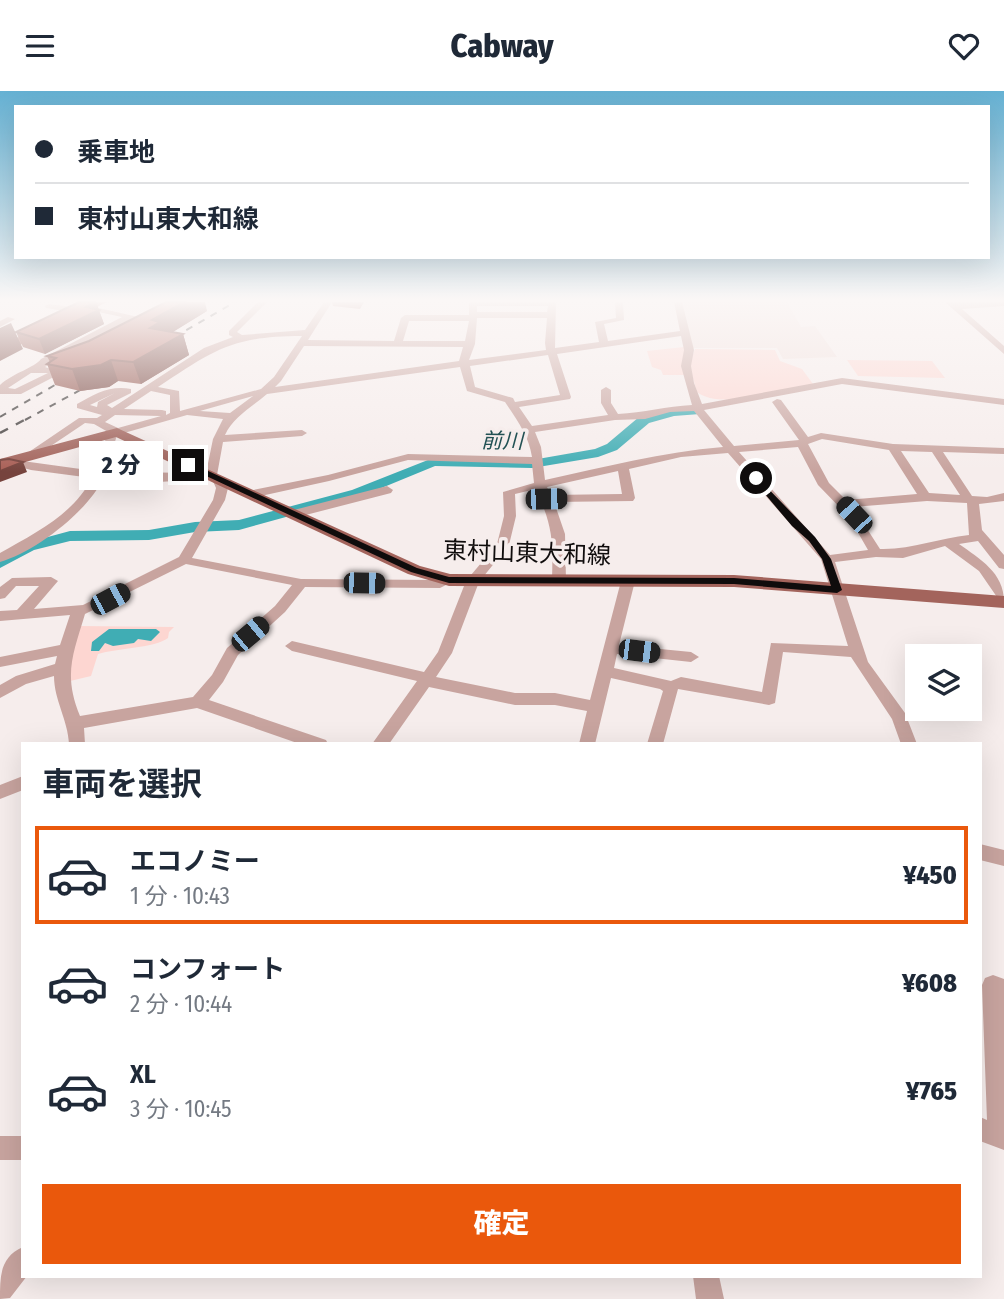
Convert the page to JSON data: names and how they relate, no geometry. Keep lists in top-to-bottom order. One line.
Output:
{"streets":{"main road":["東村山東大和線"]},"water":["前川"],"page":{"header":"Cabway","banner":["乗車地","東村山東大和線"],"bubble":"2 分","heading":"車両を選択","list":[{"name":"エコノミー","note":"1 分 · 10:43","value":"¥450"},{"name":"コンフォート","note":"2 分 · 10:44","value":"¥608"},{"name":"XL","note":"3 分 · 10:45","value":"¥765"}],"buttons":"確定"}}
